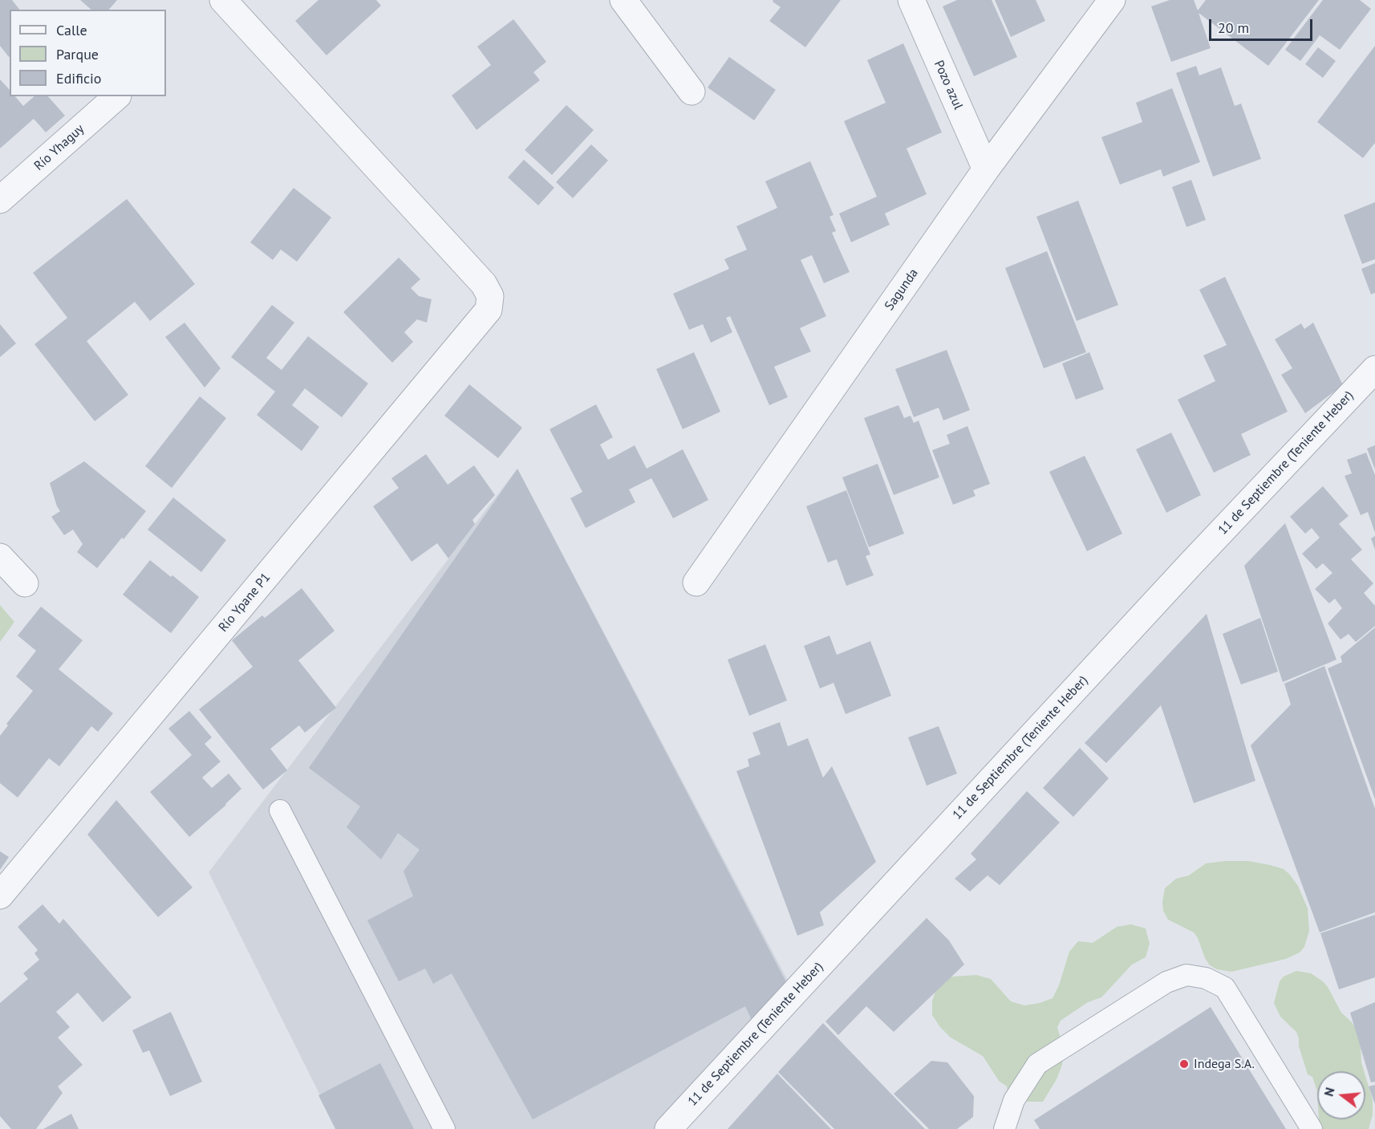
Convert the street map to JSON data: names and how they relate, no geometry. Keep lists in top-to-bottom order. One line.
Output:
{"streets":{"street":["Pozo azul","Río Yhaguy","Sagunda","11 de Septiembre (Teniente Heber)","Río Ypane P1"]},"crossings":[["Pozo azul","Sagunda"]],"places":["Indega S.A."],"legend":["Calle","Parque","Edificio"],"scale_bar":"20 m","north":"left"}
